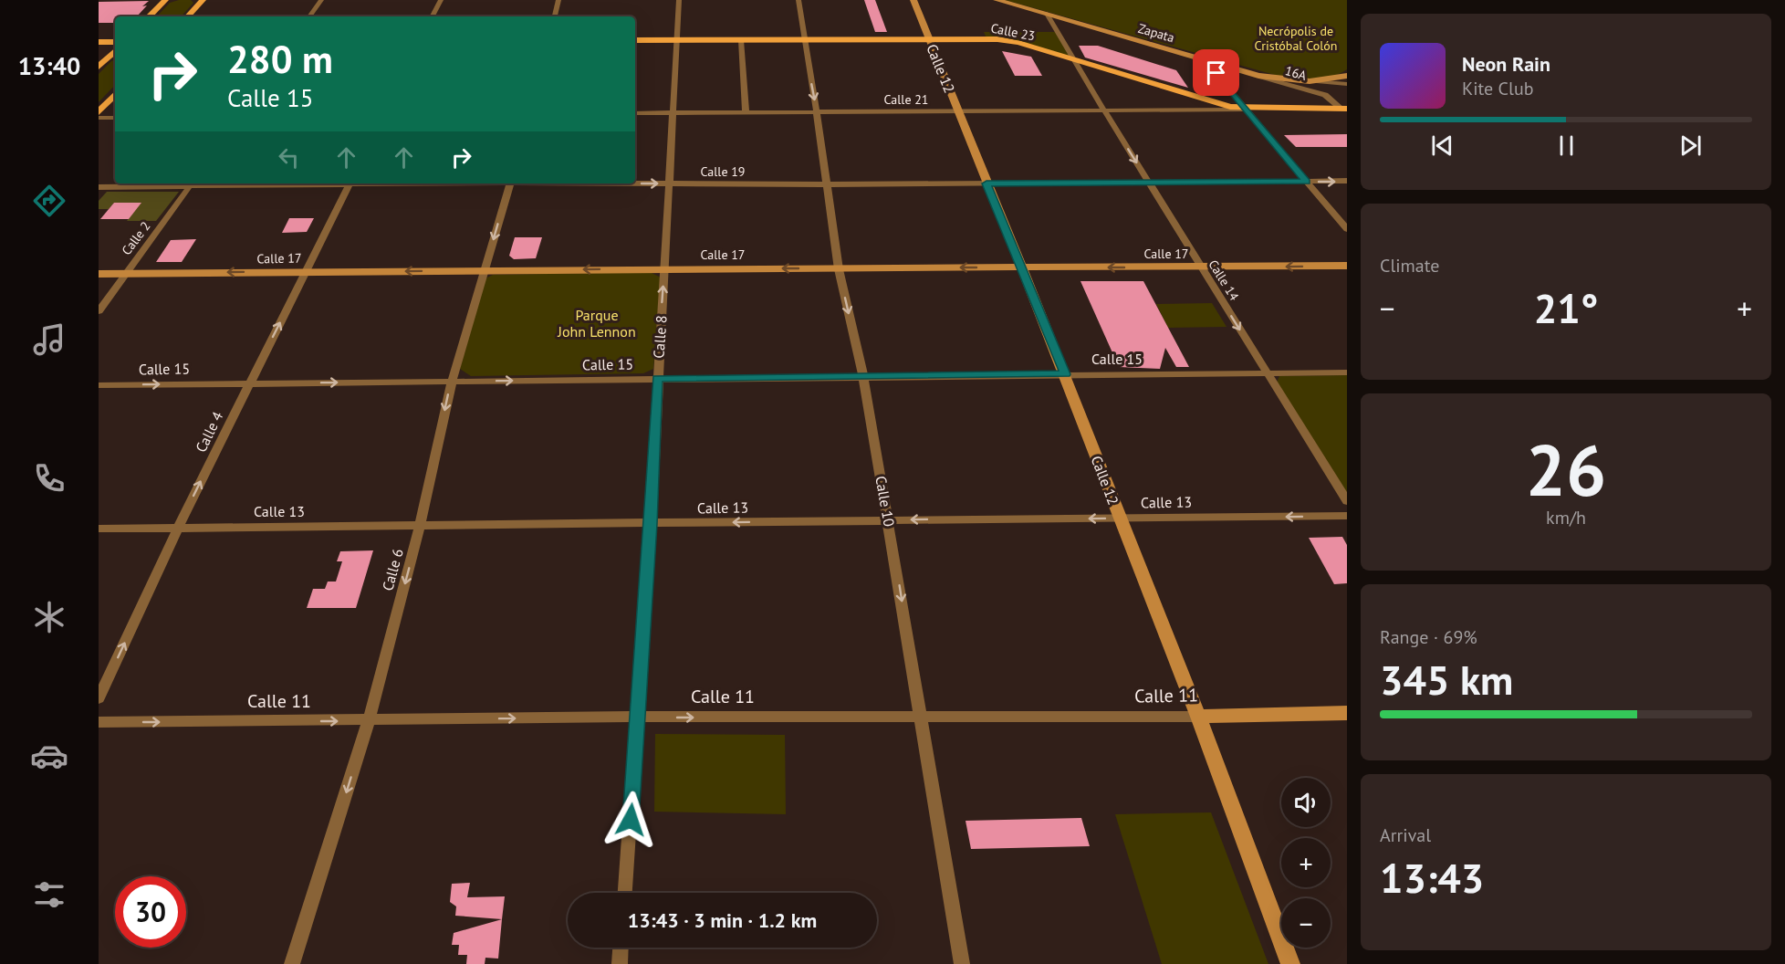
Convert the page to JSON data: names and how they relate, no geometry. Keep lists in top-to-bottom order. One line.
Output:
{"streets":{"main road":["Calle 23","Zapata","Calle 12","Calle 17","Calle 11"],"street":["16A","Calle 21","Calle 19","Calle 2","Calle 14","Calle 8","Calle 15","Calle 4","Calle 10","Calle 13","Calle 6"]},"crossings":[["Calle 23","Calle 12"],["Calle 23","16A"],["Calle 23","Calle 21"],["Calle 23","Calle 14"],["Calle 23","Calle 8"],["Calle 23","Calle 10"],["Zapata","16A"],["Zapata","Calle 14"],["Calle 12","Calle 21"],["Calle 12","Calle 19"],["Calle 12","Calle 17"],["Calle 12","Calle 15"],["Calle 12","Calle 13"],["Calle 12","Calle 11"],["Calle 21","Calle 14"],["Calle 21","Calle 8"],["Calle 21","Calle 10"],["Calle 19","Calle 2"],["Calle 19","Calle 14"],["Calle 19","Calle 8"],["Calle 19","Calle 4"],["Calle 19","Calle 10"],["Calle 2","Calle 17"],["Calle 17","Calle 14"],["Calle 17","Calle 8"],["Calle 17","Calle 4"],["Calle 17","Calle 10"],["Calle 17","Calle 6"],["Calle 14","Calle 15"],["Calle 8","Calle 15"],["Calle 8","Calle 13"],["Calle 8","Calle 11"],["Calle 15","Calle 4"],["Calle 15","Calle 10"],["Calle 15","Calle 6"],["Calle 4","Calle 13"],["Calle 10","Calle 13"],["Calle 10","Calle 11"],["Calle 13","Calle 6"],["Calle 6","Calle 11"]],"one_way":["Calle 17","Calle 14","Calle 15","Calle 4","Calle 10","Calle 13","Calle 6","Calle 11"],"parks":["Necrópolis de Cristóbal Colón","Parque John Lennon"],"page":{"tabs":"13:40","turn":["280 m","Calle 15"],"song":["Neon Rain","Kite Club"],"tile":["Climate",["26","km/h"],["Range · 69%","345 km"],["Arrival","13:43"]],"heat":["−","21°","+"],"map_buttons":["+","−"],"limit":"30","trip":"13:43 · 3 min · 1.2 km"}}
